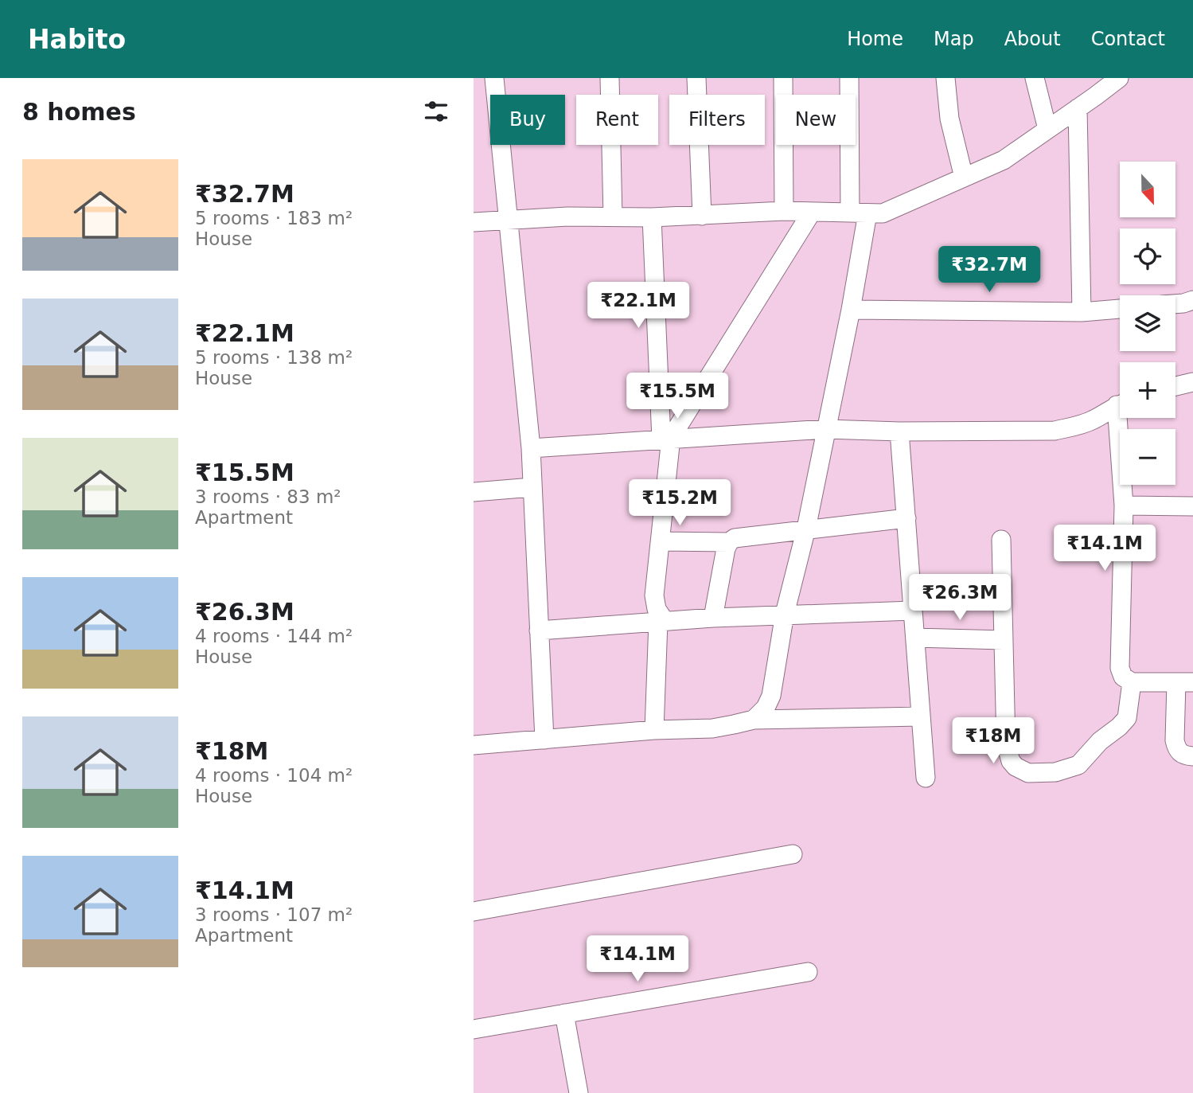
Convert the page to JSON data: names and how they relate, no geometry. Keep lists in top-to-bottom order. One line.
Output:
{"north":"bottom","page":{"header":"Habito","nav":["Home","Map","About","Contact"],"heading":"8 homes","chip":["Buy","Rent","Filters","New"],"list":[{"name":"₹32.7M","note":"5 rooms · 183 m² · House"},{"name":"₹22.1M","note":"5 rooms · 138 m² · House"},{"name":"₹15.5M","note":"3 rooms · 83 m² · Apartment"},{"name":"₹26.3M","note":"4 rooms · 144 m² · House"},{"name":"₹18M","note":"4 rooms · 104 m² · House"},{"name":"₹14.1M","note":"3 rooms · 107 m² · Apartment"}],"map_buttons":["+","−"],"price":["₹32.7M","₹22.1M","₹15.5M","₹15.2M","₹14.1M","₹26.3M","₹18M","₹14.1M"]}}
